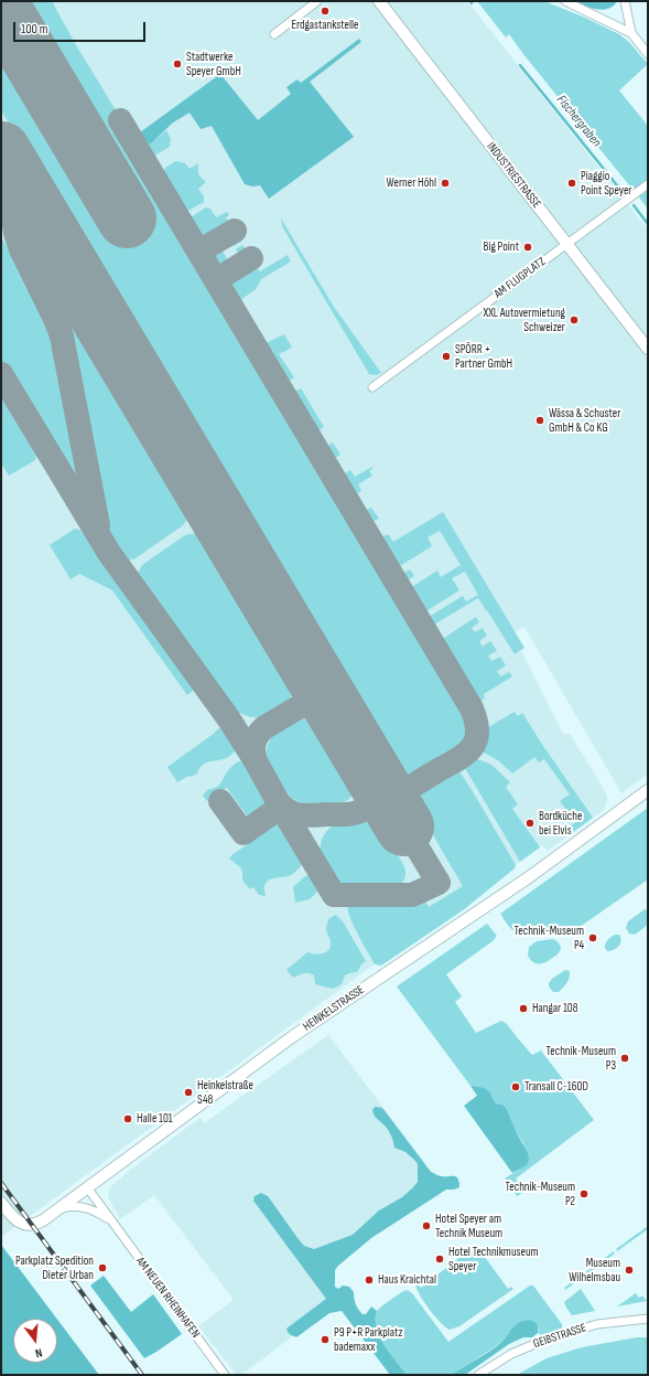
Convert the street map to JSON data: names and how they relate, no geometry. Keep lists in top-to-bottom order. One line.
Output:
{"streets":{"street":["INDUSTRIESTRASSE","AM FLUGPLATZ","HEINKELSTRASSE","AM NEUEN RHEINHAFEN","GEIBSTRASSE"]},"crossings":[["INDUSTRIESTRASSE","AM FLUGPLATZ"],["HEINKELSTRASSE","AM NEUEN RHEINHAFEN"]],"water":["Fischergraben"],"places":["Erdgastankstelle","Stadtwerke Speyer GmbH","Werner Höhl","Piaggio Point Speyer","Big Point","XXL Autovermietung Schweizer","SPÖRR + Partner GmbH","Wässa & Schuster GmbH & Co KG","Bordküche bei Elvis","Technik-Museum P4","Hangar 108","Technik-Museum P3","Transall C-160D","Heinkelstraße S48","Halle 101","Technik-Museum P2","Hotel Speyer am Technik Museum","Hotel Technikmuseum Speyer","Parkplatz Spedition Dieter Urban","Museum Wilhelmsbau","Haus Kraichtal","P9 P+R Parkplatz bademaxx"],"scale_bar":"100 m","north":"bottom"}
